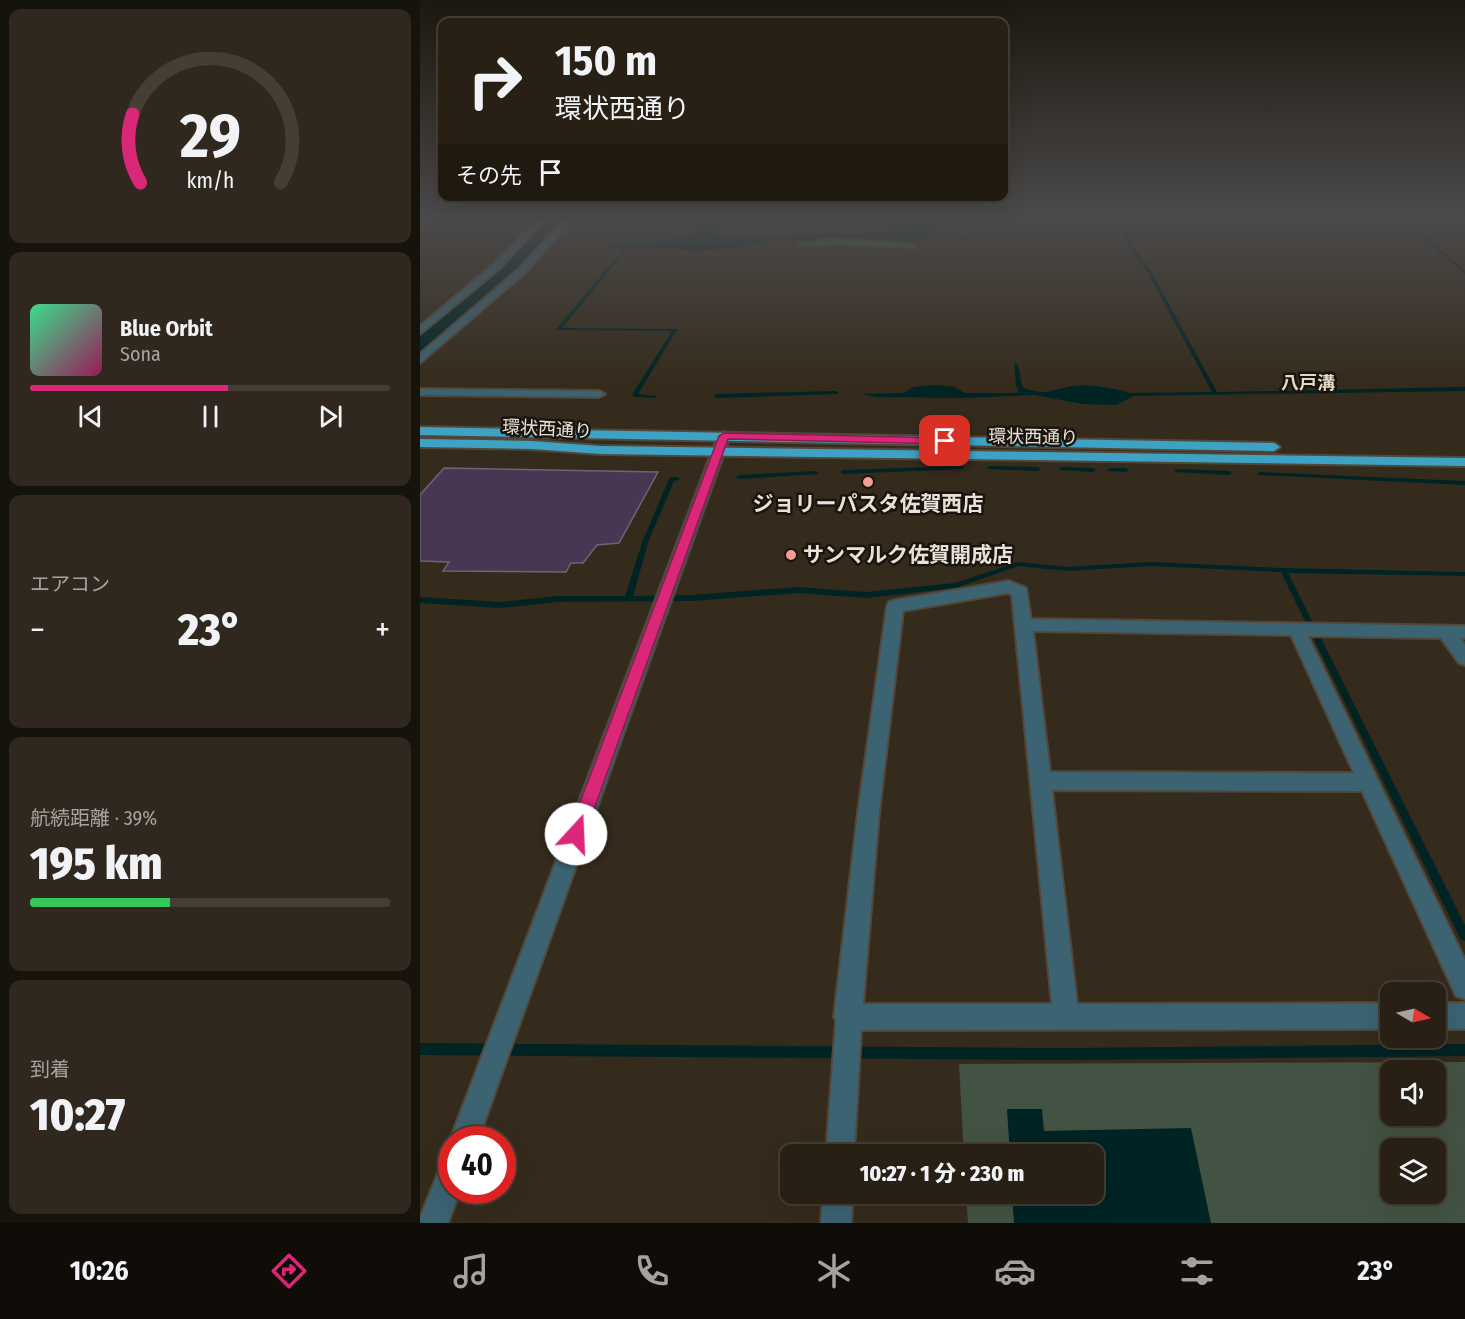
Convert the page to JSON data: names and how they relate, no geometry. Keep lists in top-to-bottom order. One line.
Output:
{"streets":{"highway":["環状西通り"]},"districts":["八戸溝"],"places":["ジョリーパスタ佐賀西店","サンマルク佐賀開成店"],"north":"right","page":{"turn":["150 m","環状西通り"],"then":"その先","song":["Blue Orbit","Sona"],"tile":["エアコン",["航続距離 · 39%","195 km"],["到着","10:27"]],"heat":["−","23°","+"],"limit":"40","trip":"10:27 · 1 分 · 230 m","tabs":["10:26","23°"],"gauge":["29","km/h"]}}
